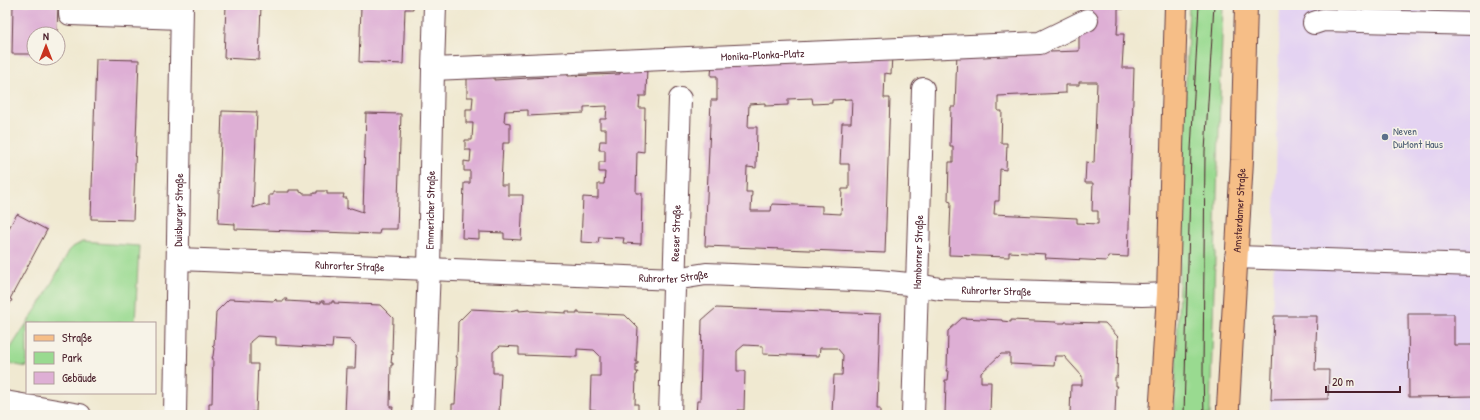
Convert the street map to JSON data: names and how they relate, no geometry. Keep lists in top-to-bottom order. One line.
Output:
{"streets":{"main road":["Amsterdamer Straße"],"street":["Monika-Plonka-Platz","Duisburger Straße","Emmericher Straße","Reeser Straße","Hamborner Straße","Ruhrorter Straße"]},"crossings":[["Monika-Plonka-Platz","Emmericher Straße"],["Duisburger Straße","Ruhrorter Straße"],["Emmericher Straße","Ruhrorter Straße"],["Reeser Straße","Ruhrorter Straße"],["Hamborner Straße","Ruhrorter Straße"]],"places":["Neven DuMont Haus"],"legend":["Straße","Park","Gebäude"],"scale_bar":"20 m","north":"top"}
